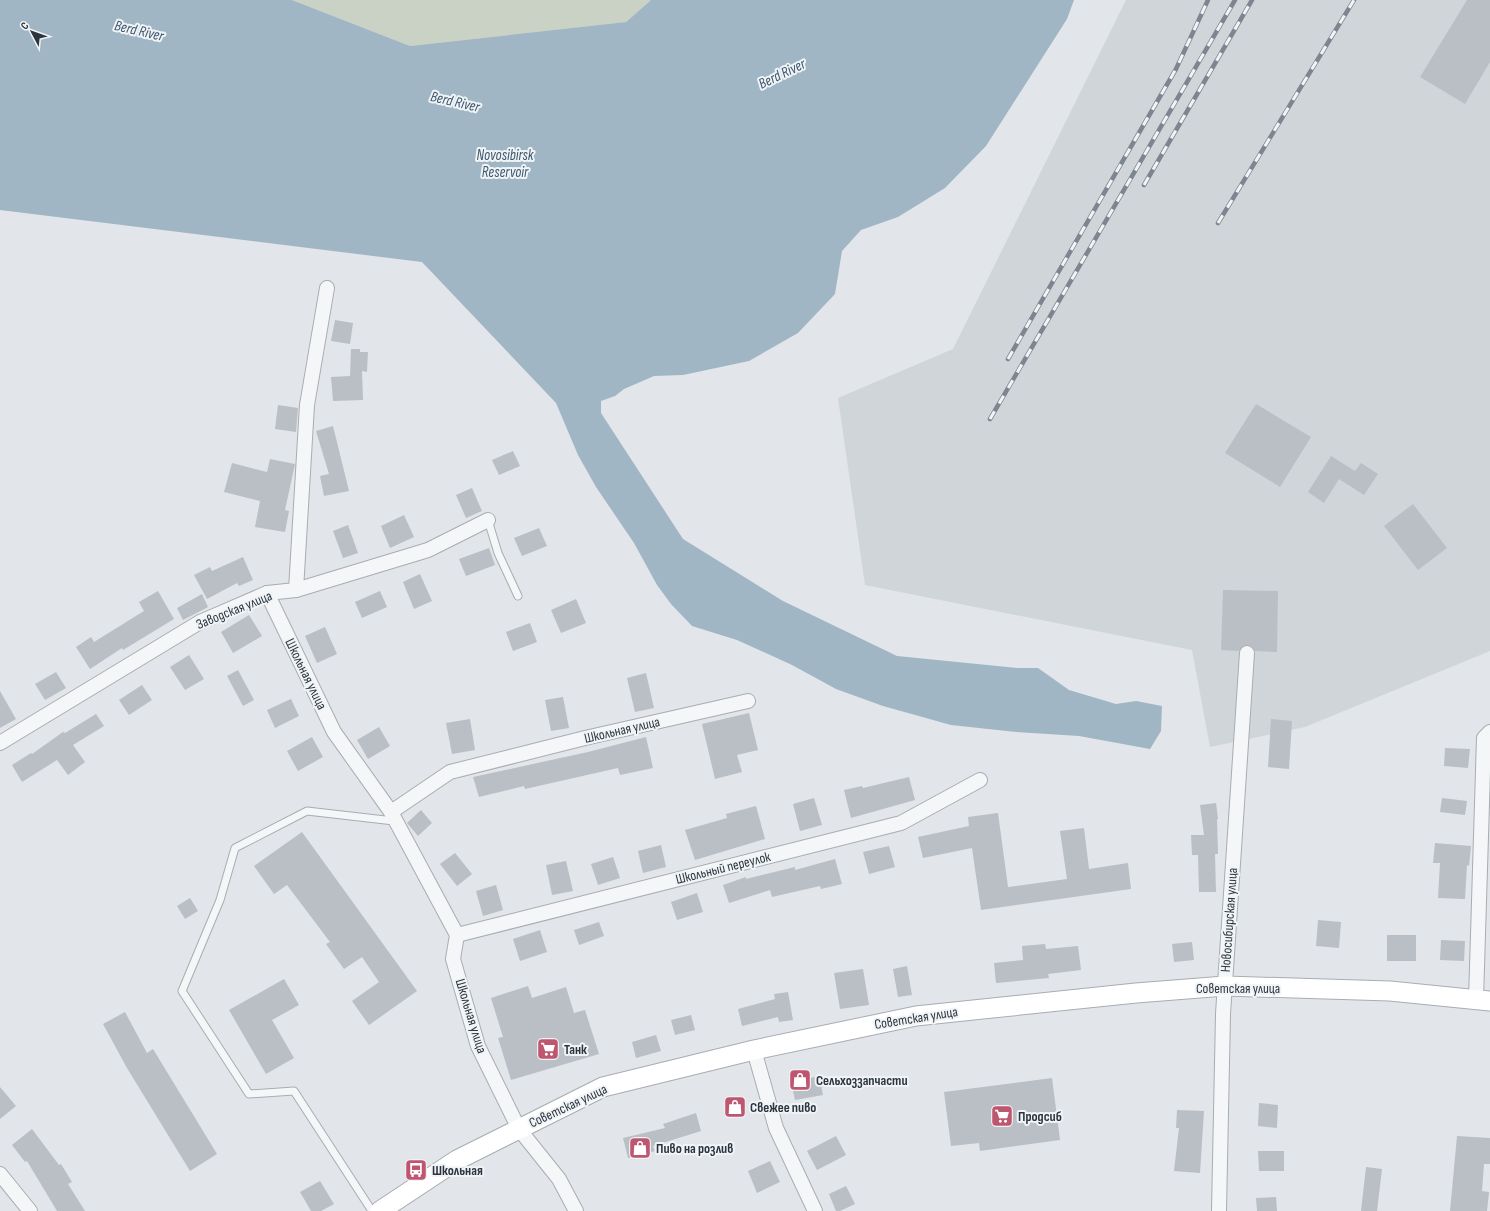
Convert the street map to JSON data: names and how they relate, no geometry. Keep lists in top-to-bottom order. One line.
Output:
{"streets":{"main road":["Советская улица"],"street":["Заводская улица","Школьная улица","Школьный переулок","Новосибирская улица"]},"crossings":[["Заводская улица","Школьная улица"],["Школьная улица","Школьный переулок"],["Школьная улица","Советская улица"],["Новосибирская улица","Советская улица"]],"water":["Berd River","Novosibirsk Reservoir"],"places":{"supermarket":["Танк","Продсиб"],"shop":["Сельхоззапчасти","Свежее пиво","Пиво на розлив"],"bus stop":["Школьная"]},"north":"top left"}
